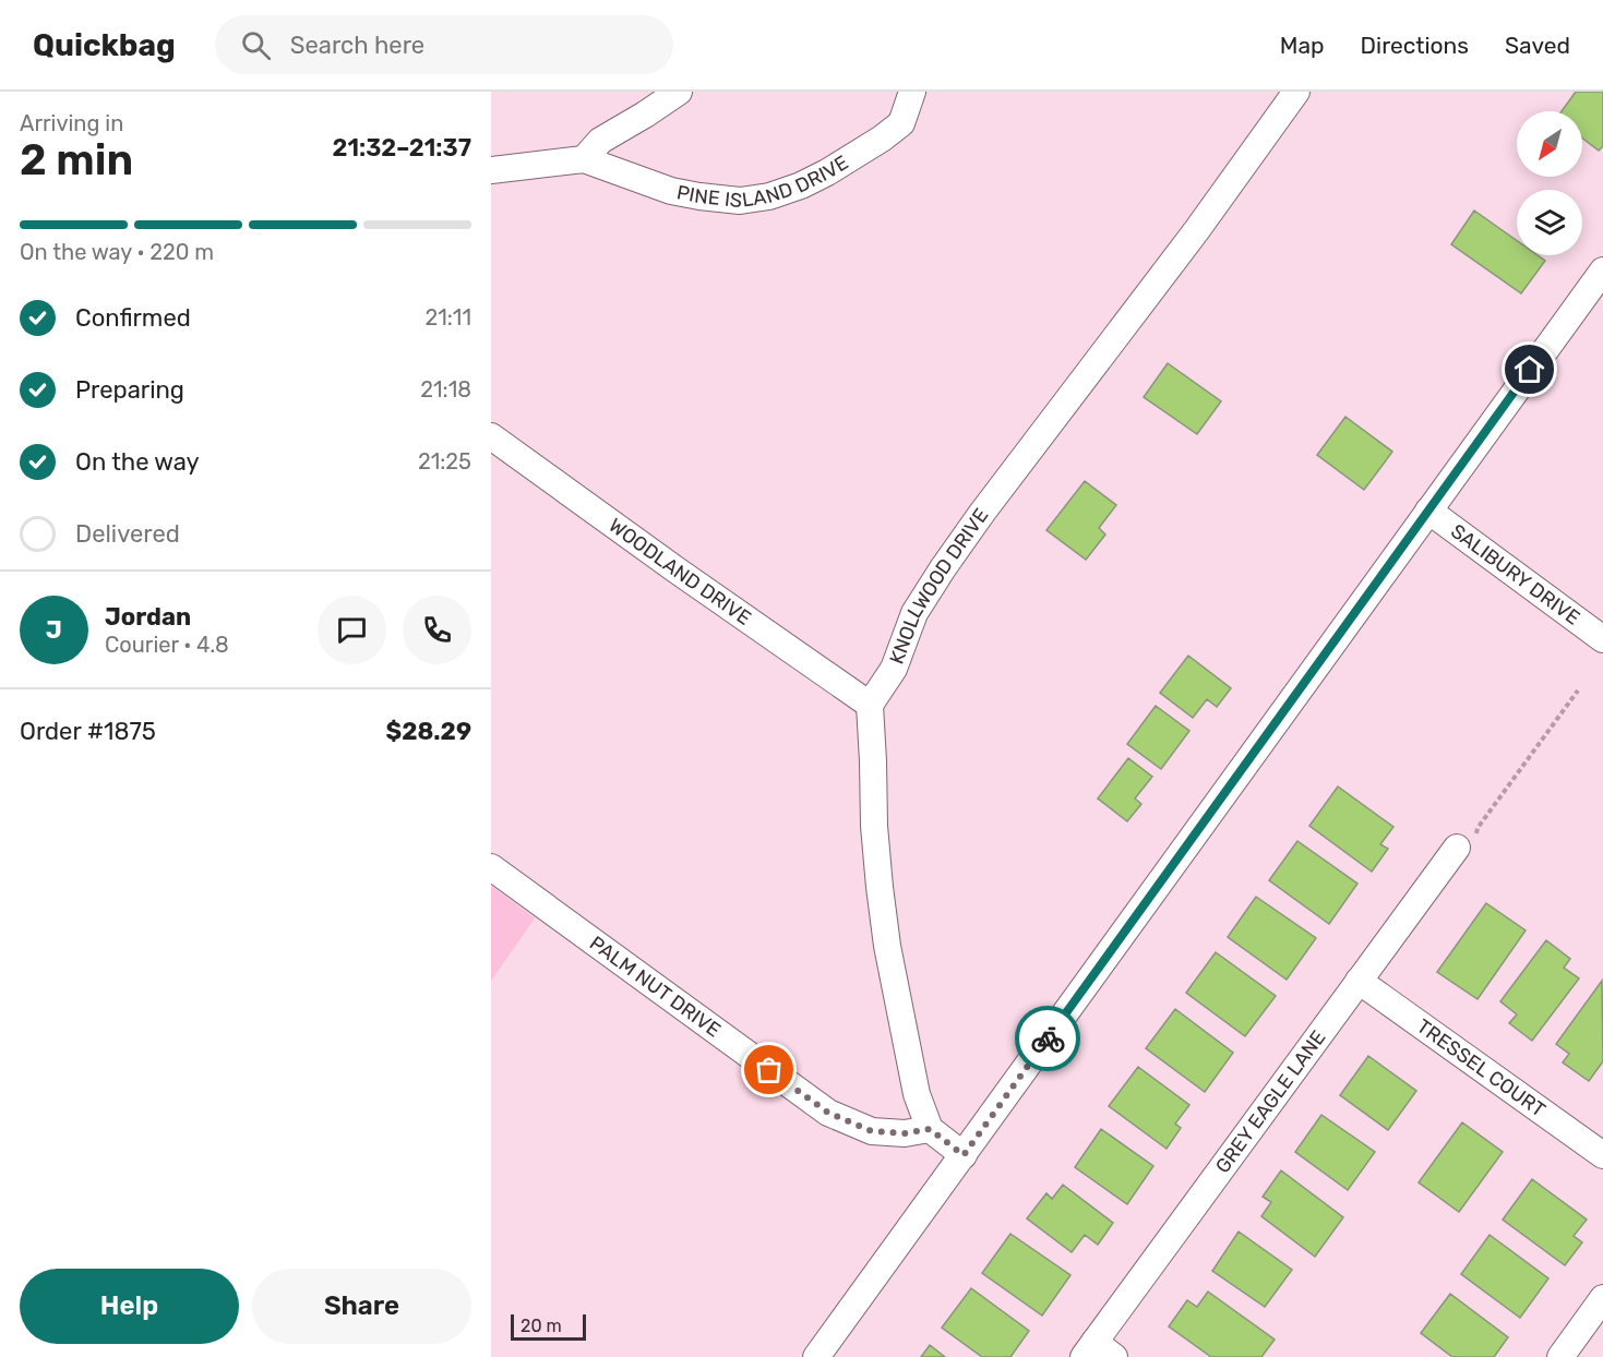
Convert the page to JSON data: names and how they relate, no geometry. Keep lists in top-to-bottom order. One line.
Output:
{"streets":{"street":["PINE ISLAND DRIVE","WOODLAND DRIVE","SALIBURY DRIVE","KNOLLWOOD DRIVE","PALM NUT DRIVE","TRESSEL COURT","GREY EAGLE LANE"]},"crossings":[["WOODLAND DRIVE","KNOLLWOOD DRIVE"],["TRESSEL COURT","GREY EAGLE LANE"]],"scale_bar":"20 m","north":"bottom left","page":{"header":"Quickbag","search":"Search here","nav":["Map","Directions","Saved"],"heading":["2 min","Arriving in","21:32–21:37"],"panel":["Jordan","Courier · 4.8","Order #1875","$28.29"],"bar":"On the way · 220 m","list":[["Confirmed","21:11"],["Preparing","21:18"],["On the way","21:25"],"Delivered"],"round":"J","buttons":["Help","Share"],"scale":"20 m"}}
